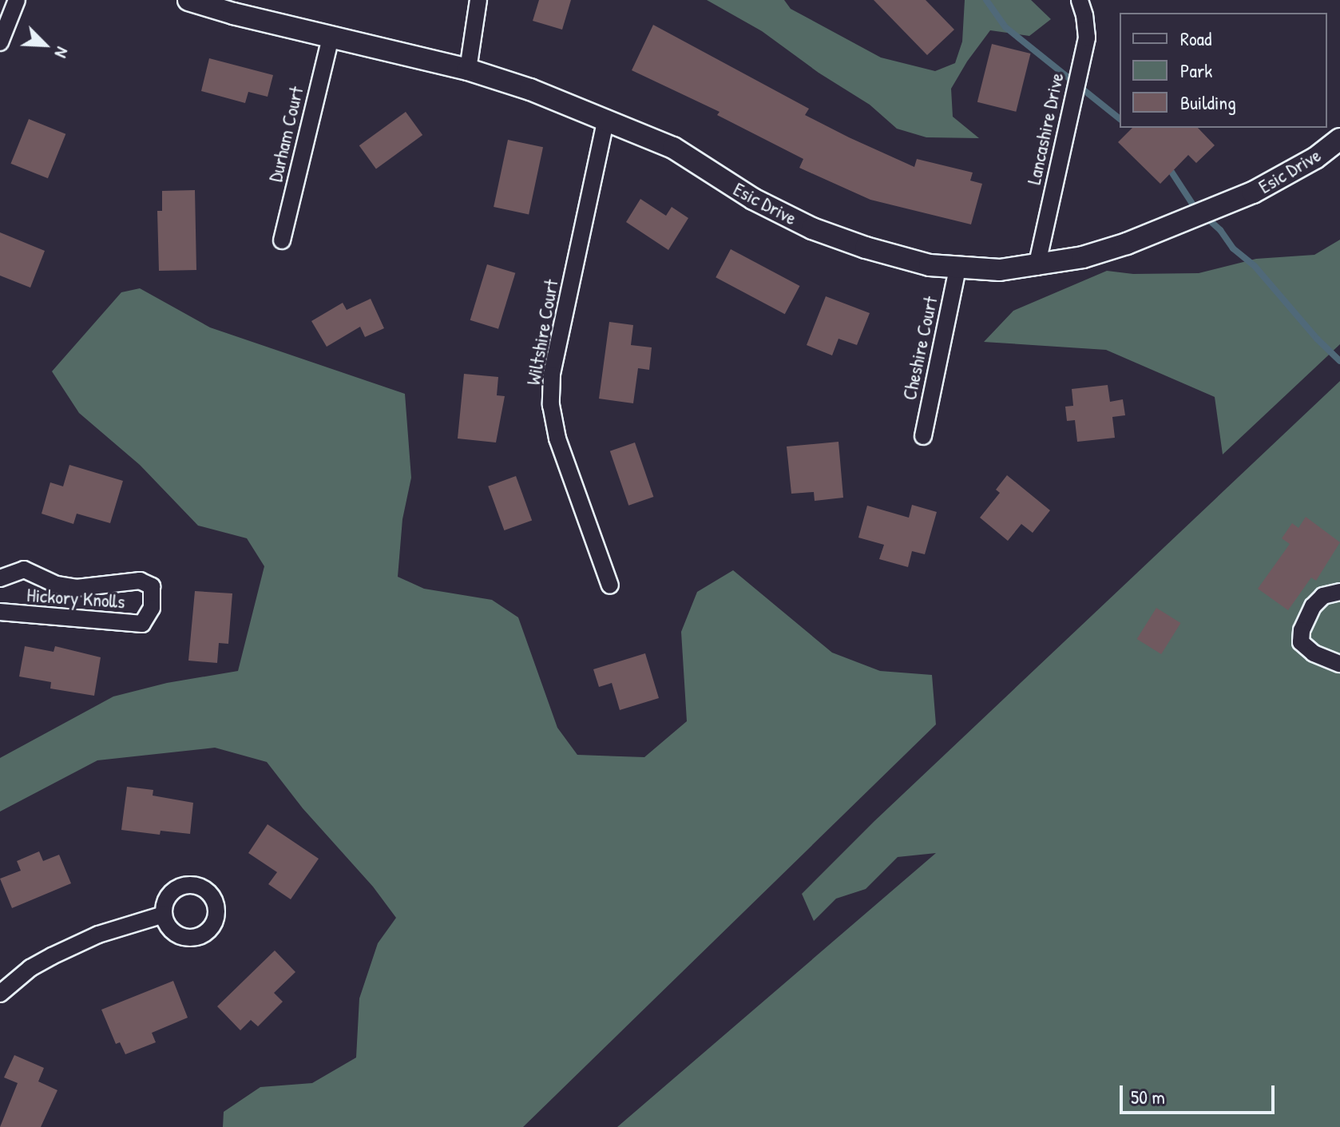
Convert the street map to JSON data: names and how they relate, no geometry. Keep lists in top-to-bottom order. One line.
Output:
{"streets":{"street":["Lancashire Drive","Durham Court","Esic Drive","Wiltshire Court","Cheshire Court","Hickory Knolls"]},"crossings":[["Lancashire Drive","Esic Drive"],["Durham Court","Esic Drive"],["Esic Drive","Wiltshire Court"],["Esic Drive","Cheshire Court"]],"legend":["Road","Park","Building"],"scale_bar":"50 m","north":"bottom right"}
